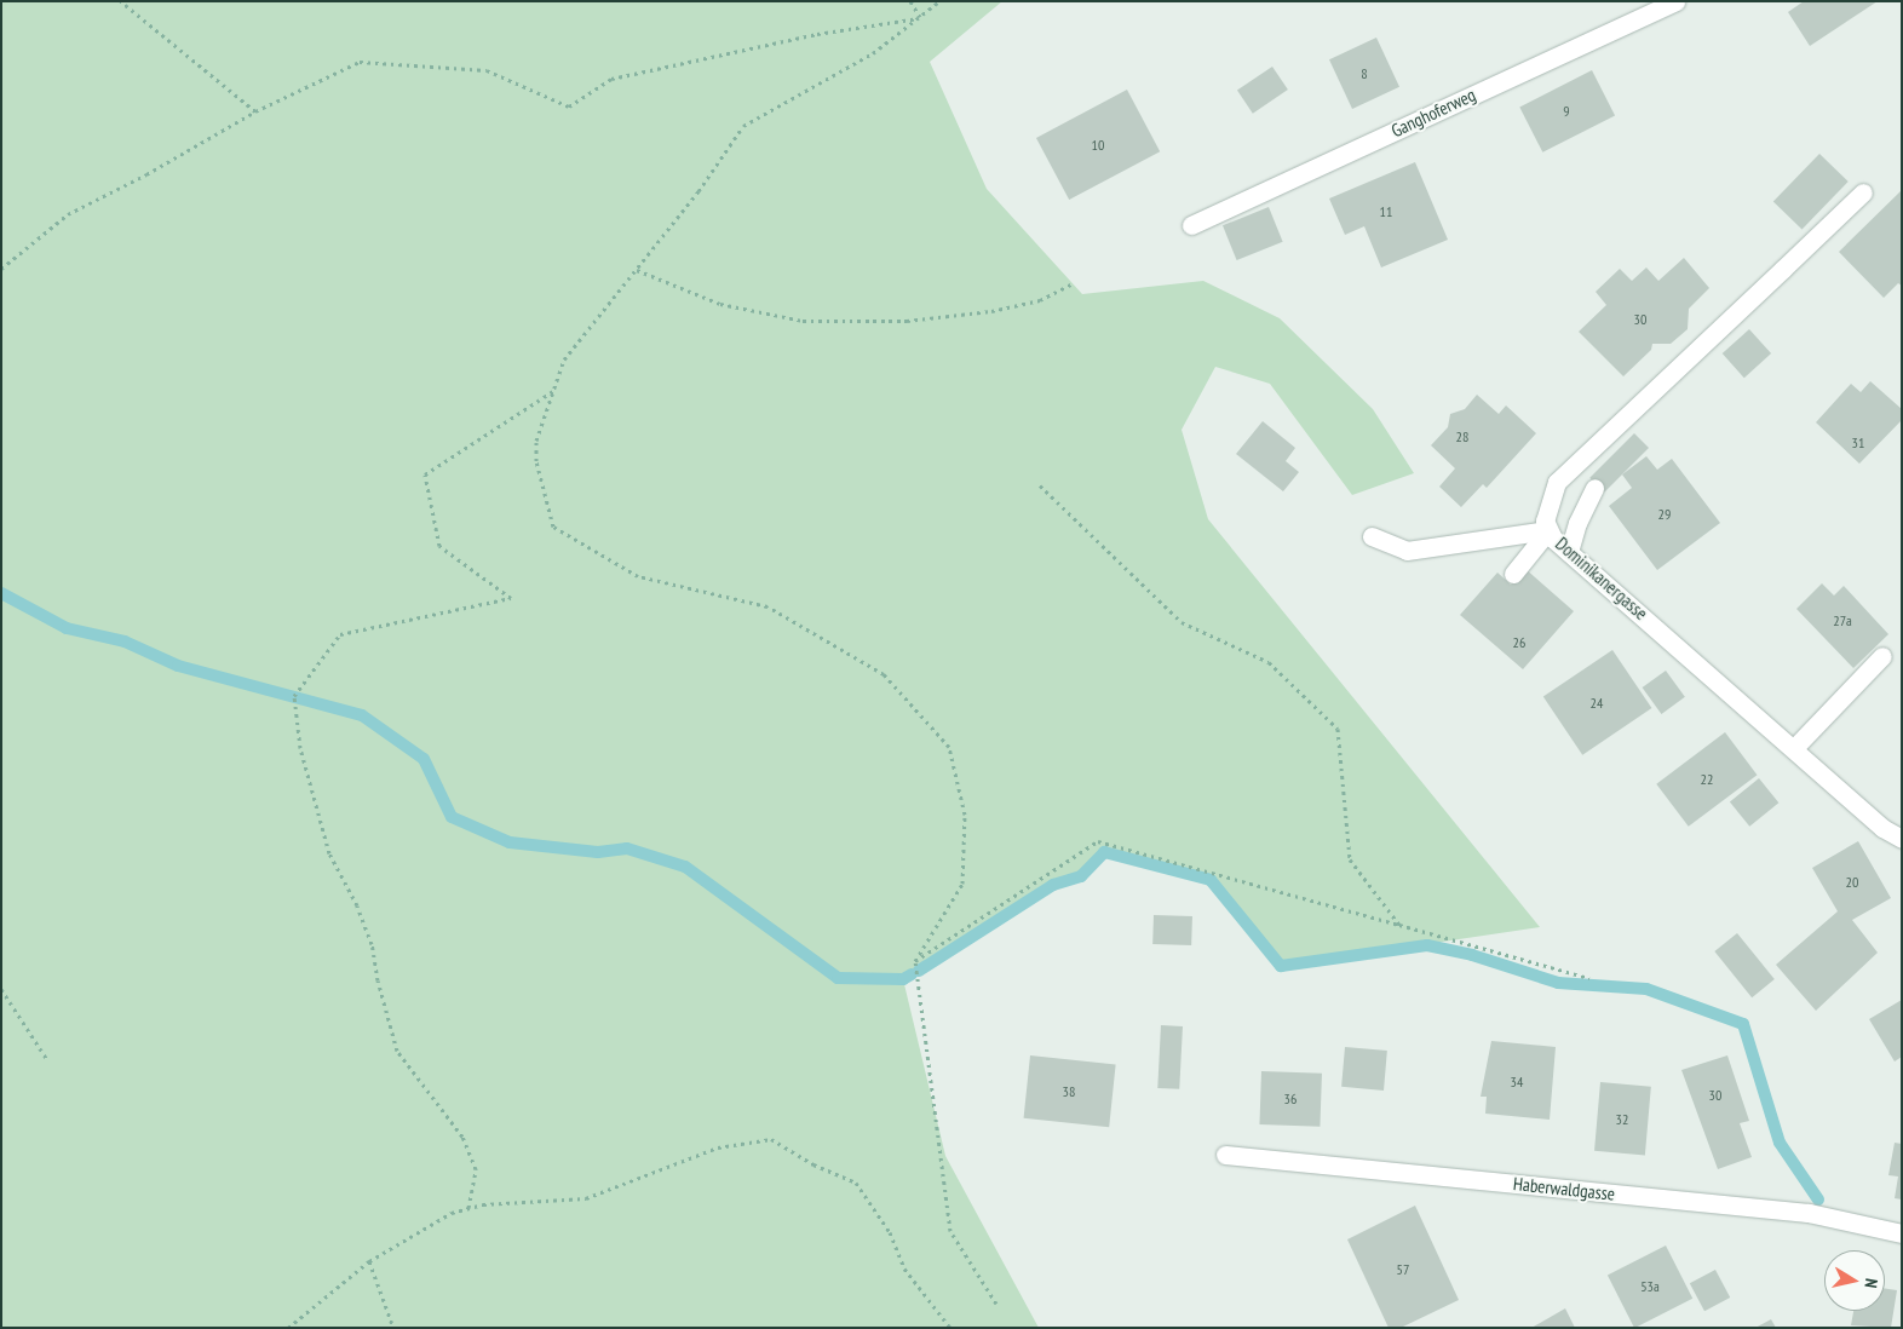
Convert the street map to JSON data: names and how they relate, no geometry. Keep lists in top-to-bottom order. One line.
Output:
{"streets":{"street":["Ganghoferweg","Dominikanergasse","Haberwaldgasse"]},"house_numbers":["8","9","10","11","30","28","31","29","27a","26","24","22","20","34","38","30","36","32","57","53a"],"north":"right"}
